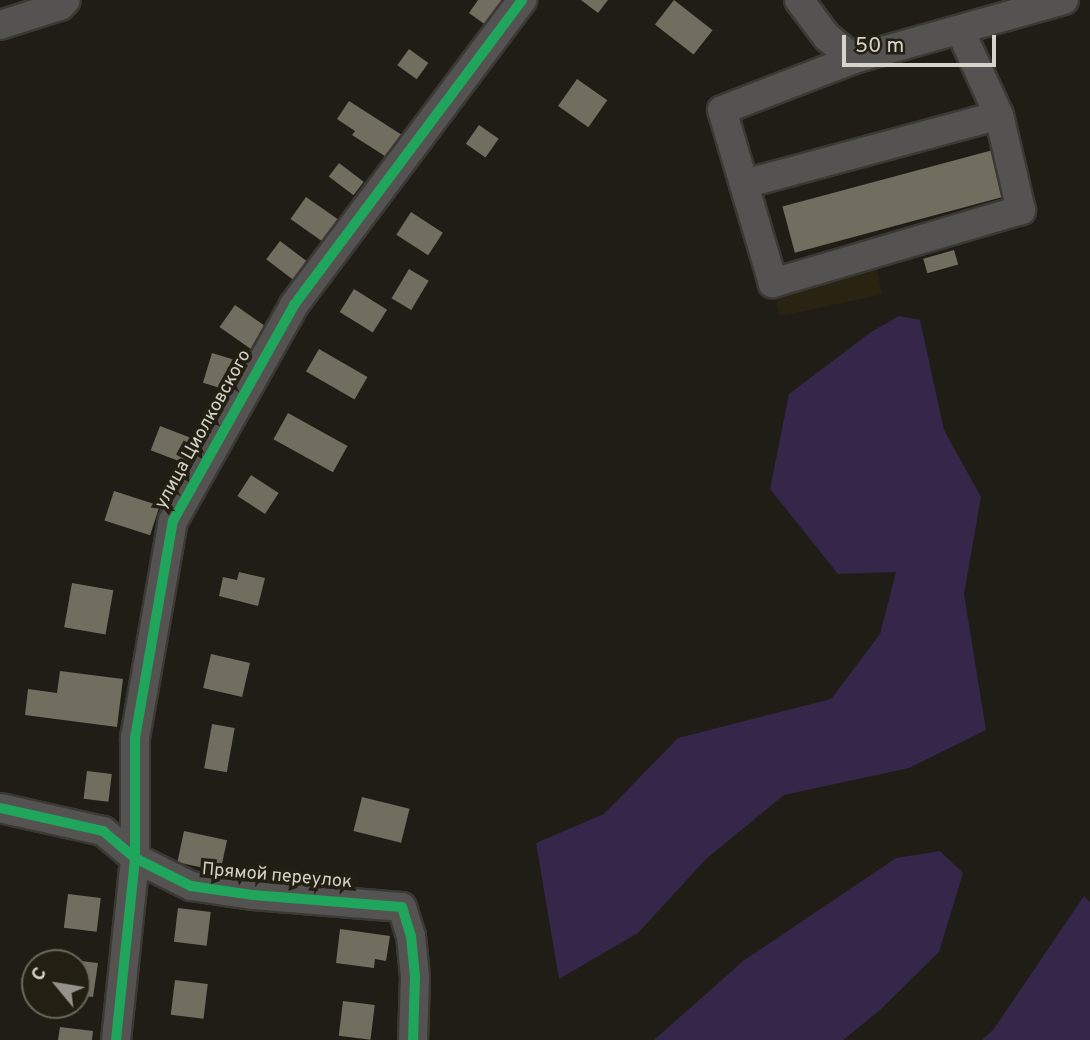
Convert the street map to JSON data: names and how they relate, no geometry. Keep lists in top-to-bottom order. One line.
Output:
{"streets":{"street":["улица Циолковского","Прямой переулок"]},"crossings":[["улица Циолковского","Прямой переулок"]],"scale_bar":"50 m","north":"top left"}
